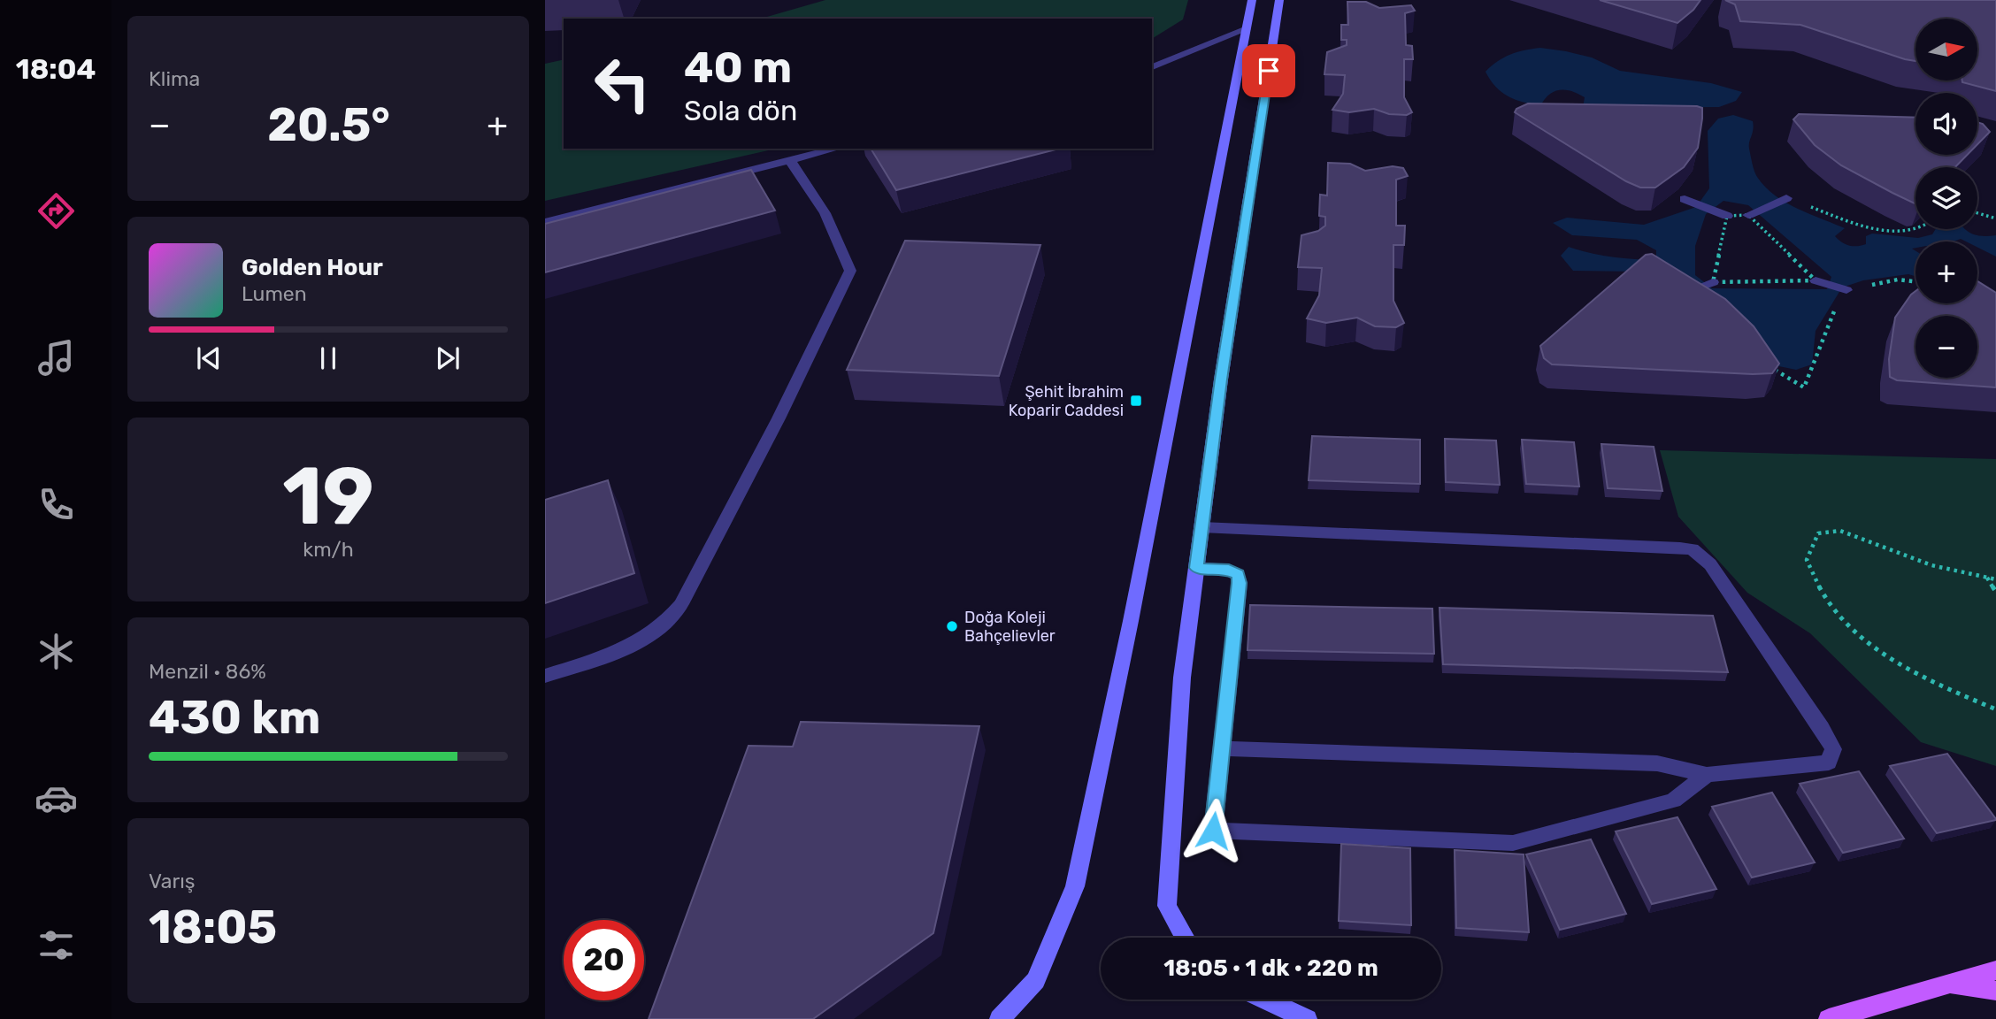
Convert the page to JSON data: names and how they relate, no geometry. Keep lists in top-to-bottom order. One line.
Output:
{"places":{"transit":["Şehit İbrahim Koparir Caddesi"],"other":["Doğa Koleji Bahçelievler"]},"north":"right","page":{"tabs":"18:04","tile":["Klima",["19","km/h"],["Menzil · 86%","430 km"],["Varış","18:05"]],"map_buttons":["+","−"],"turn":["40 m","Sola dön"],"heat":["−","20.5°","+"],"song":["Golden Hour","Lumen"],"limit":"20","trip":"18:05 · 1 dk · 220 m"}}
